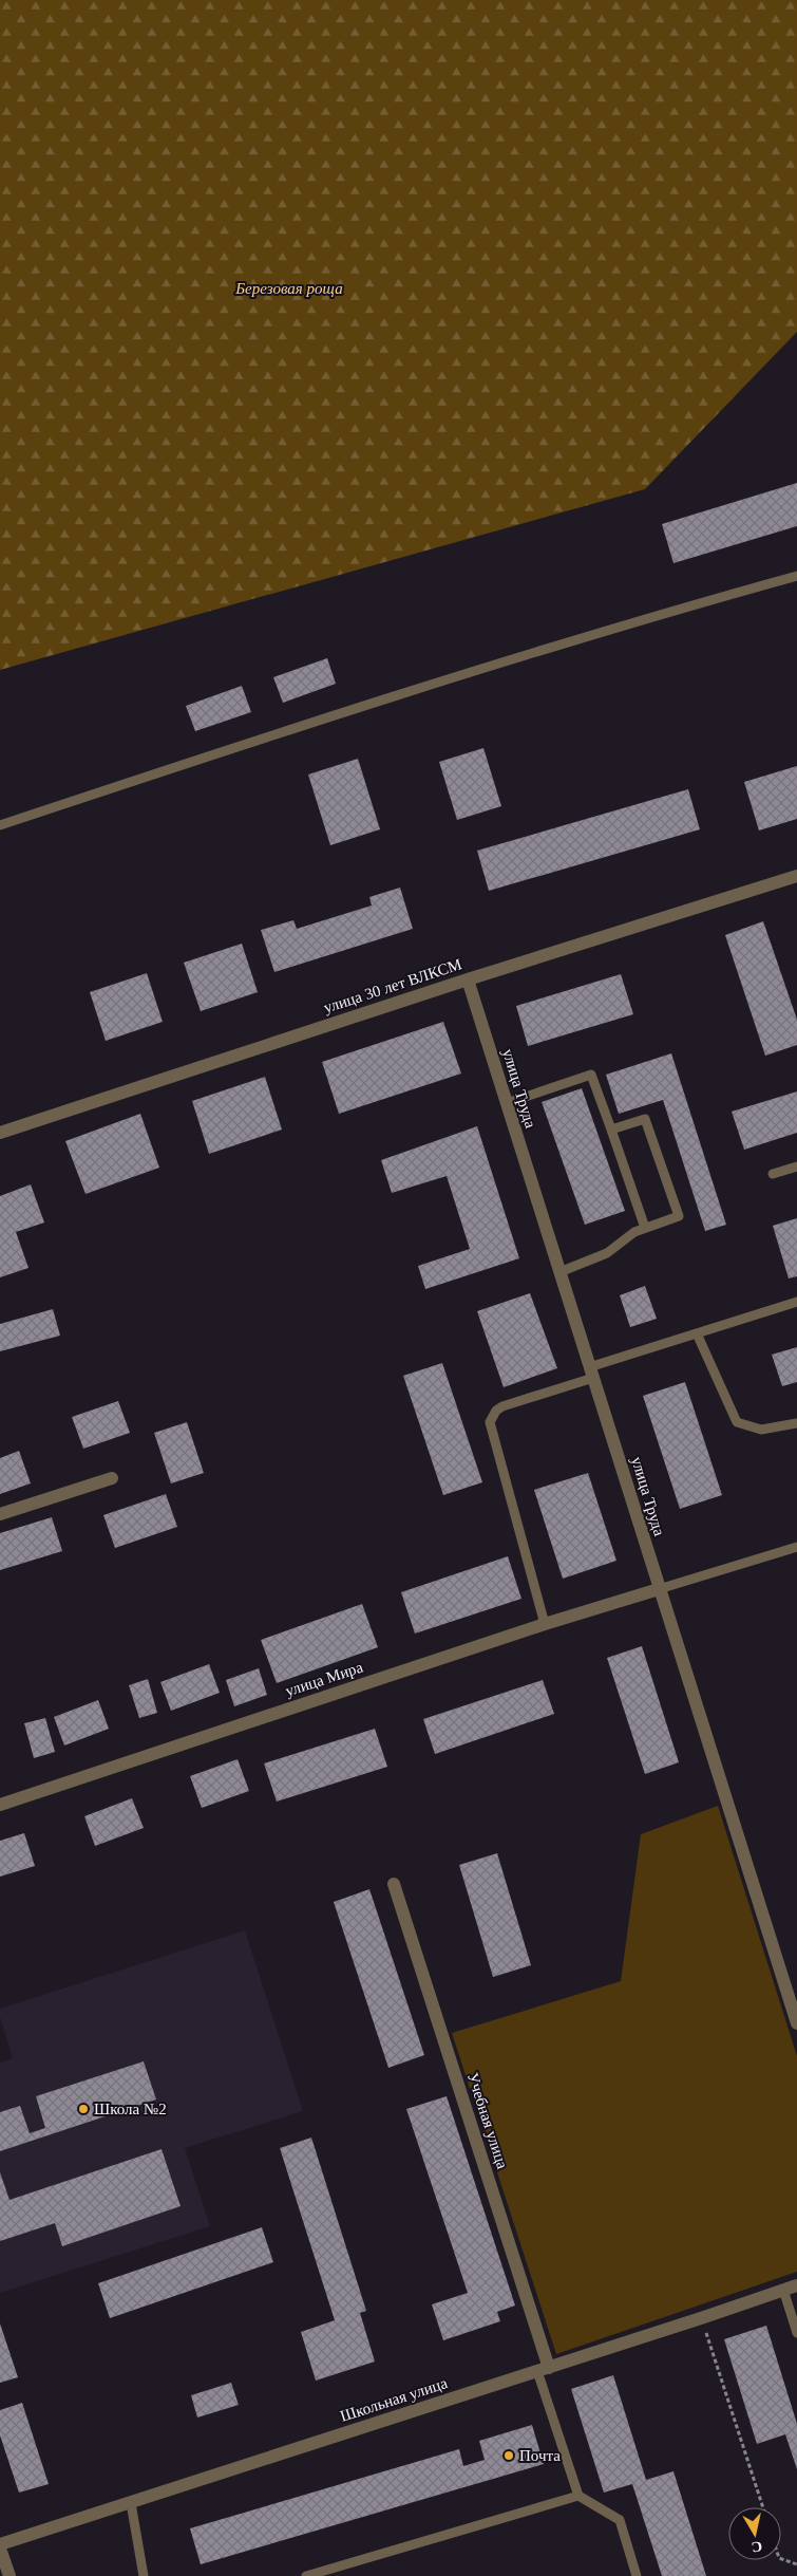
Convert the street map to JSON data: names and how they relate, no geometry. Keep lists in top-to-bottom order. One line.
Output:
{"streets":{"street":["улица 30 лет ВЛКСМ","улица Труда","улица Мира","Учебная улица","Школьная улица"]},"crossings":[["улица 30 лет ВЛКСМ","улица Труда"],["улица Труда","улица Мира"],["Учебная улица","Школьная улица"]],"parks":["Березовая роща"],"places":["Школа №2","Почта"],"north":"bottom"}
